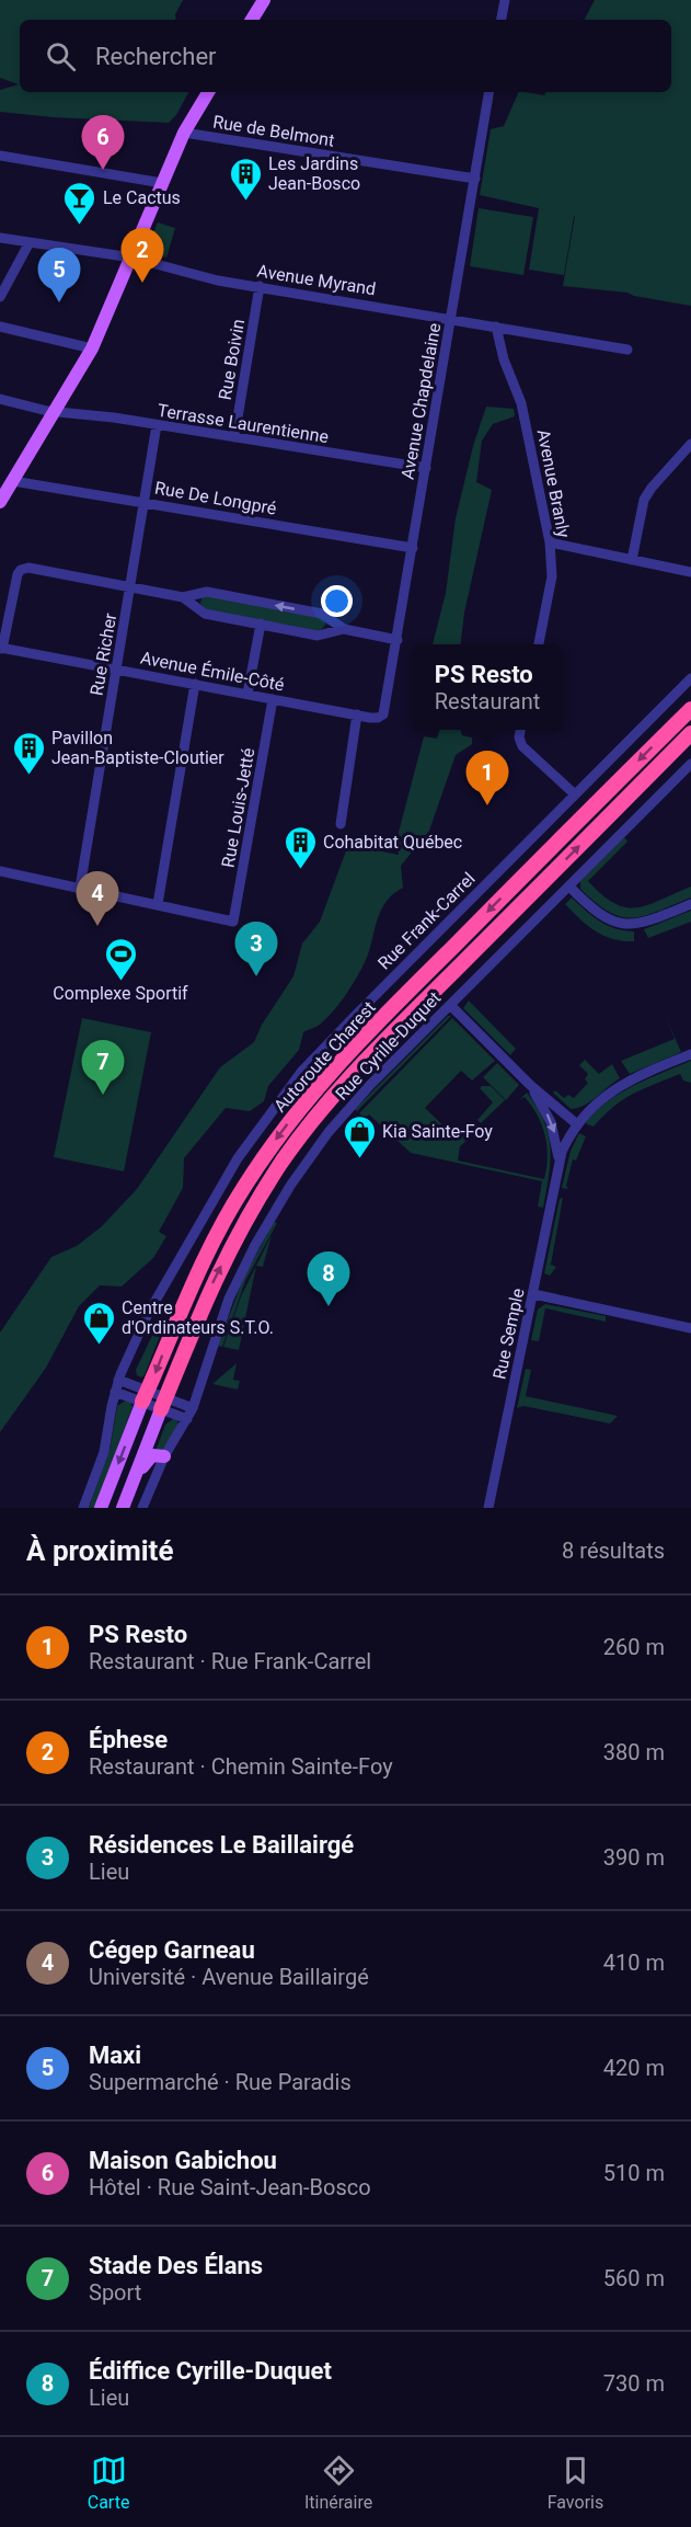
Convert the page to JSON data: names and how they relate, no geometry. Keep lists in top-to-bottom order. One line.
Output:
{"streets":{"highway":["Autoroute Charest"],"street":["Rue de Belmont","Avenue Myrand","Rue Boivin","Avenue Chapdelaine","Terrasse Laurentienne","Avenue Branly","Rue De Longpré","Rue Richer","Avenue Émile-Côté","Rue Louis-Jetté","Rue Frank-Carrel","Rue Cyrille-Duquet","Rue Semple"]},"crossings":[["Rue de Belmont","Avenue Chapdelaine"],["Avenue Myrand","Rue Boivin"],["Avenue Myrand","Avenue Chapdelaine"],["Avenue Myrand","Avenue Branly"],["Rue Boivin","Terrasse Laurentienne"],["Avenue Chapdelaine","Terrasse Laurentienne"],["Avenue Chapdelaine","Rue De Longpré"],["Avenue Chapdelaine","Avenue Émile-Côté"],["Terrasse Laurentienne","Rue Richer"],["Rue De Longpré","Rue Richer"],["Rue Richer","Avenue Émile-Côté"],["Avenue Émile-Côté","Rue Louis-Jetté"],["Rue Cyrille-Duquet","Rue Semple"]],"places":{"building":["Les Jardins Jean-Bosco","Pavillon Jean-Baptiste-Cloutier","Cohabitat Québec"],"bar":["Le Cactus"],"sports":["Complexe Sportif"],"shop":["Kia Sainte-Foy","Centre d'Ordinateurs S.T.O."]},"page":{"search":"Rechercher","pins":["6","2","5","1","4","3","7","8"],"popup":["PS Resto","Restaurant"],"heading":["À proximité","8 résultats"],"list":[{"mark":"1","name":"PS Resto","note":"Restaurant · Rue Frank-Carrel","value":"260 m"},{"mark":"2","name":"Éphese","note":"Restaurant · Chemin Sainte-Foy","value":"380 m"},{"mark":"3","name":"Résidences Le Baillairgé","note":"Lieu","value":"390 m"},{"mark":"4","name":"Cégep Garneau","note":"Université · Avenue Baillairgé","value":"410 m"},{"mark":"5","name":"Maxi","note":"Supermarché · Rue Paradis","value":"420 m"},{"mark":"6","name":"Maison Gabichou","note":"Hôtel · Rue Saint-Jean-Bosco","value":"510 m"},{"mark":"7","name":"Stade Des Élans","note":"Sport","value":"560 m"},{"mark":"8","name":"Édiffice Cyrille-Duquet","note":"Lieu","value":"730 m"}],"nav":["Carte","Itinéraire","Favoris"]}}
